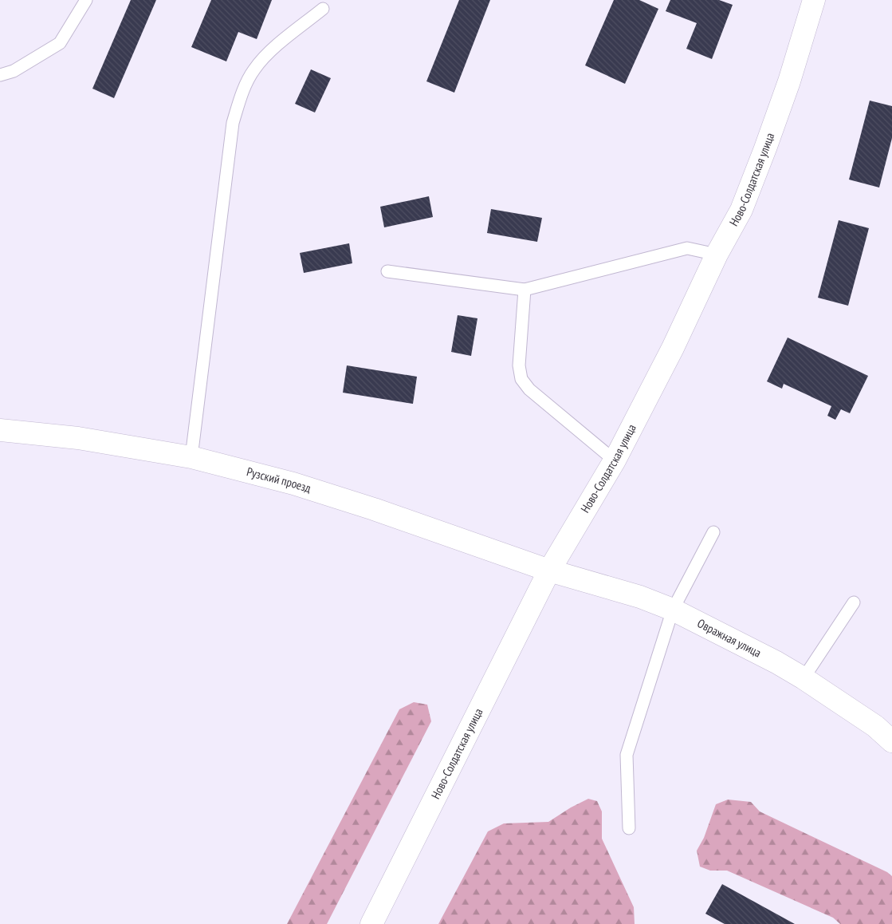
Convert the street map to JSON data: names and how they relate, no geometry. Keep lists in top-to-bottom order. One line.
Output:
{"streets":{"main road":["Ново-Солдатская улица","Рузский проезд","Овражная улица"]},"crossings":[["Ново-Солдатская улица","Рузский проезд"],["Ново-Солдатская улица","Овражная улица"],["Рузский проезд","Овражная улица"]]}
